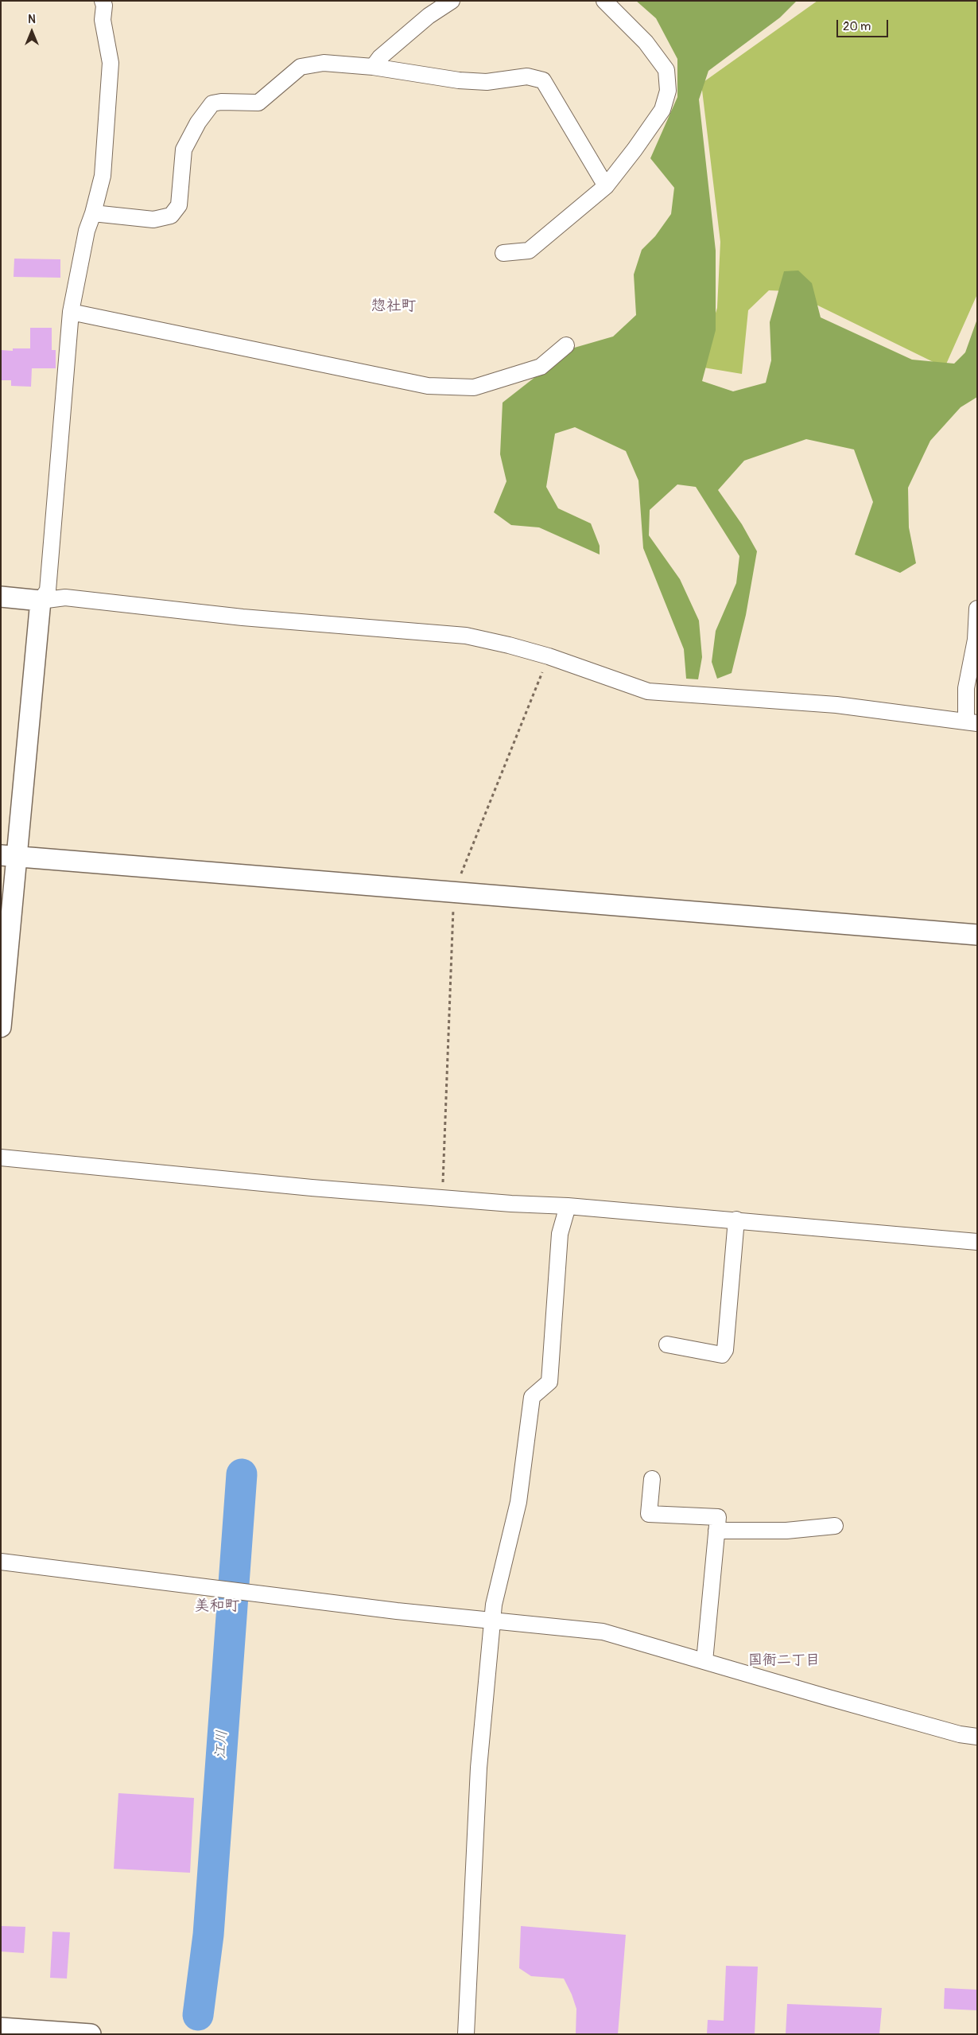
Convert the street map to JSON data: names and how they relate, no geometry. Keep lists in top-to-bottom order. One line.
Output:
{"districts":["惣社町","美和町","国衙二丁目"],"water":["江川"],"scale_bar":"20 m","north":"top"}
